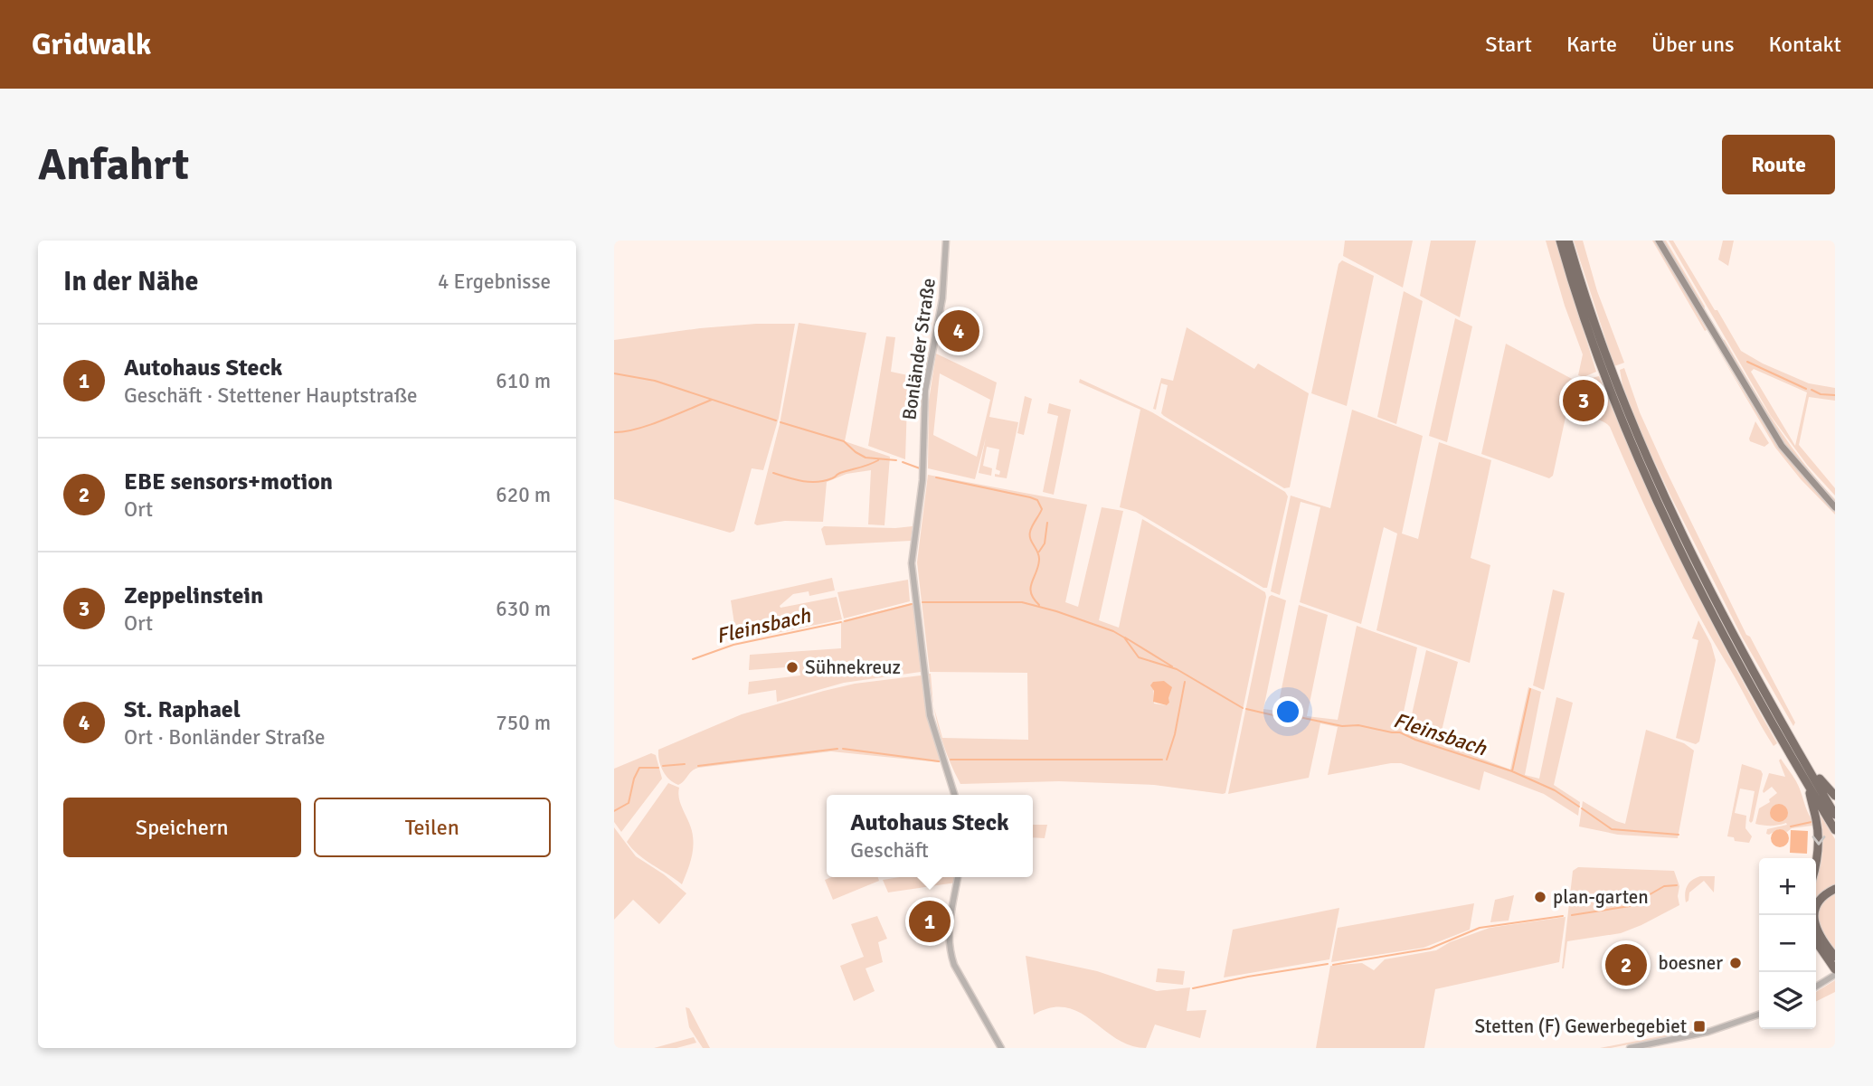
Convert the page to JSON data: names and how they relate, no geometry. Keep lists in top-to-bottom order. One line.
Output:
{"streets":{"street":["Bonländer Straße"]},"water":["Fleinsbach"],"places":{"other":["Sühnekreuz","plan-garten","boesner"],"transit":["Stetten (F) Gewerbegebiet"]},"page":{"header":"Gridwalk","nav":["Start","Karte","Über uns","Kontakt"],"buttons":["Route",["Speichern","Teilen"]],"title":"Anfahrt","heading":["In der Nähe","4 Ergebnisse"],"pins":["4","3","1","2"],"list":[{"mark":"1","name":"Autohaus Steck","note":"Geschäft · Stettener Hauptstraße","value":"610 m"},{"mark":"2","name":"EBE sensors+motion","note":"Ort","value":"620 m"},{"mark":"3","name":"Zeppelinstein","note":"Ort","value":"630 m"},{"mark":"4","name":"St. Raphael","note":"Ort · Bonländer Straße","value":"750 m"}],"popup":["Autohaus Steck","Geschäft"],"map_buttons":["+","−"]}}
